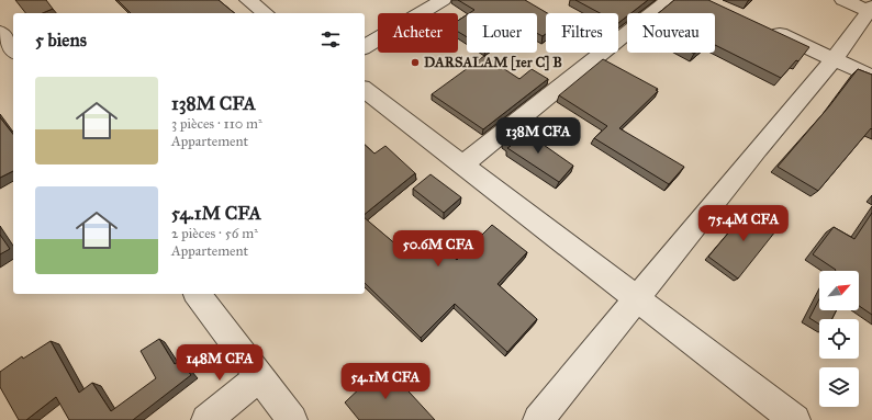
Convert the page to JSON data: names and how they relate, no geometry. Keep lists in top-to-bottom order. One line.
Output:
{"places":["DARSALAM [1er C] B"],"north":"top right","page":{"chip":["Acheter","Louer","Filtres","Nouveau"],"heading":"5 biens","list":[{"name":"138M CFA","note":"3 pièces · 110 m² · Appartement"},{"name":"54.1M CFA","note":"2 pièces · 56 m² · Appartement"}],"price":["138M CFA","75.4M CFA","50.6M CFA","148M CFA","54.1M CFA"]}}
